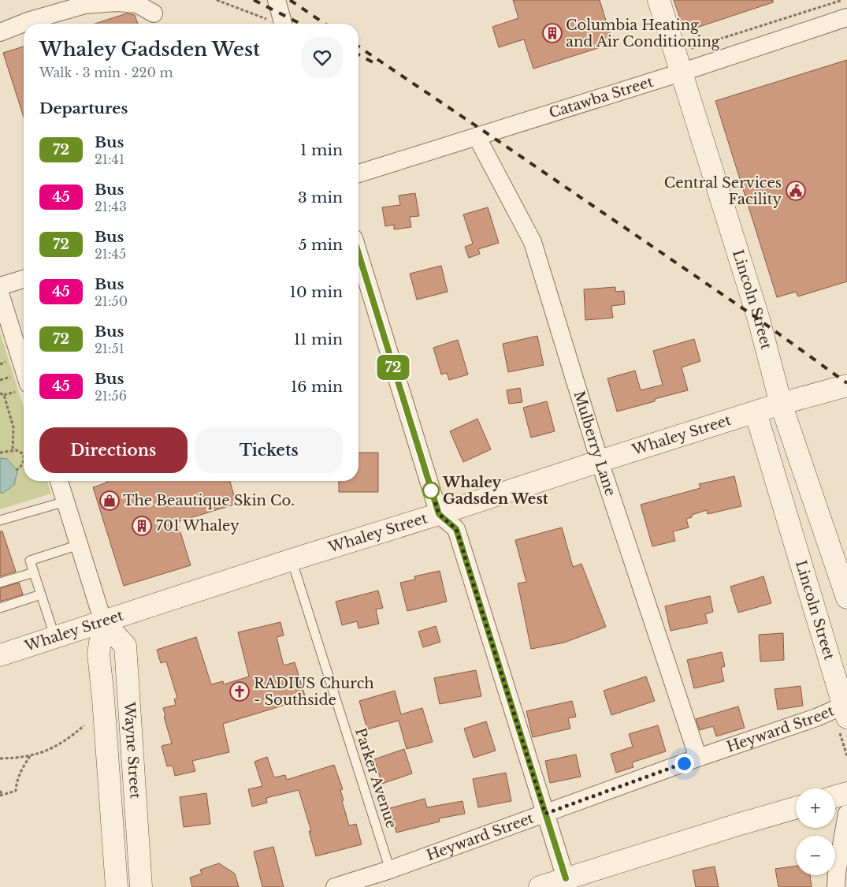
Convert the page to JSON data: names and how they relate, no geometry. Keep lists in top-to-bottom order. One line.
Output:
{"streets":{"main road":["Lincoln Street","Whaley Street","Wayne Street"],"street":["Catawba Street","Mulberry Lane","Heyward Street"],"lane":["Parker Avenue"]},"crossings":[["Catawba Street","Lincoln Street"],["Catawba Street","Mulberry Lane"],["Lincoln Street","Whaley Street"],["Lincoln Street","Heyward Street"],["Whaley Street","Mulberry Lane"],["Whaley Street","Wayne Street"],["Whaley Street","Parker Avenue"],["Mulberry Lane","Heyward Street"],["Heyward Street","Parker Avenue"]],"places":{"building":["Columbia Heating and Air Conditioning","701 Whaley"],"public building":["Central Services Facility"],"other":["Whaley Gadsden West"],"shop":["The Beautique Skin Co."],"church":["RADIUS Church - Southside"]},"lines":["bus line 72"],"page":{"on_map":"72","heading":[["Whaley Gadsden West","Walk · 3 min · 220 m"],"Departures"],"list":[{"mark":"72","name":"Bus","note":"21:41","value":"1 min"},{"mark":"45","name":"Bus","note":"21:43","value":"3 min"},{"mark":"72","name":"Bus","note":"21:45","value":"5 min"},{"mark":"45","name":"Bus","note":"21:50","value":"10 min"},{"mark":"72","name":"Bus","note":"21:51","value":"11 min"},{"mark":"45","name":"Bus","note":"21:56","value":"16 min"}],"buttons":["Directions","Tickets"],"map_buttons":["+","−"]}}
